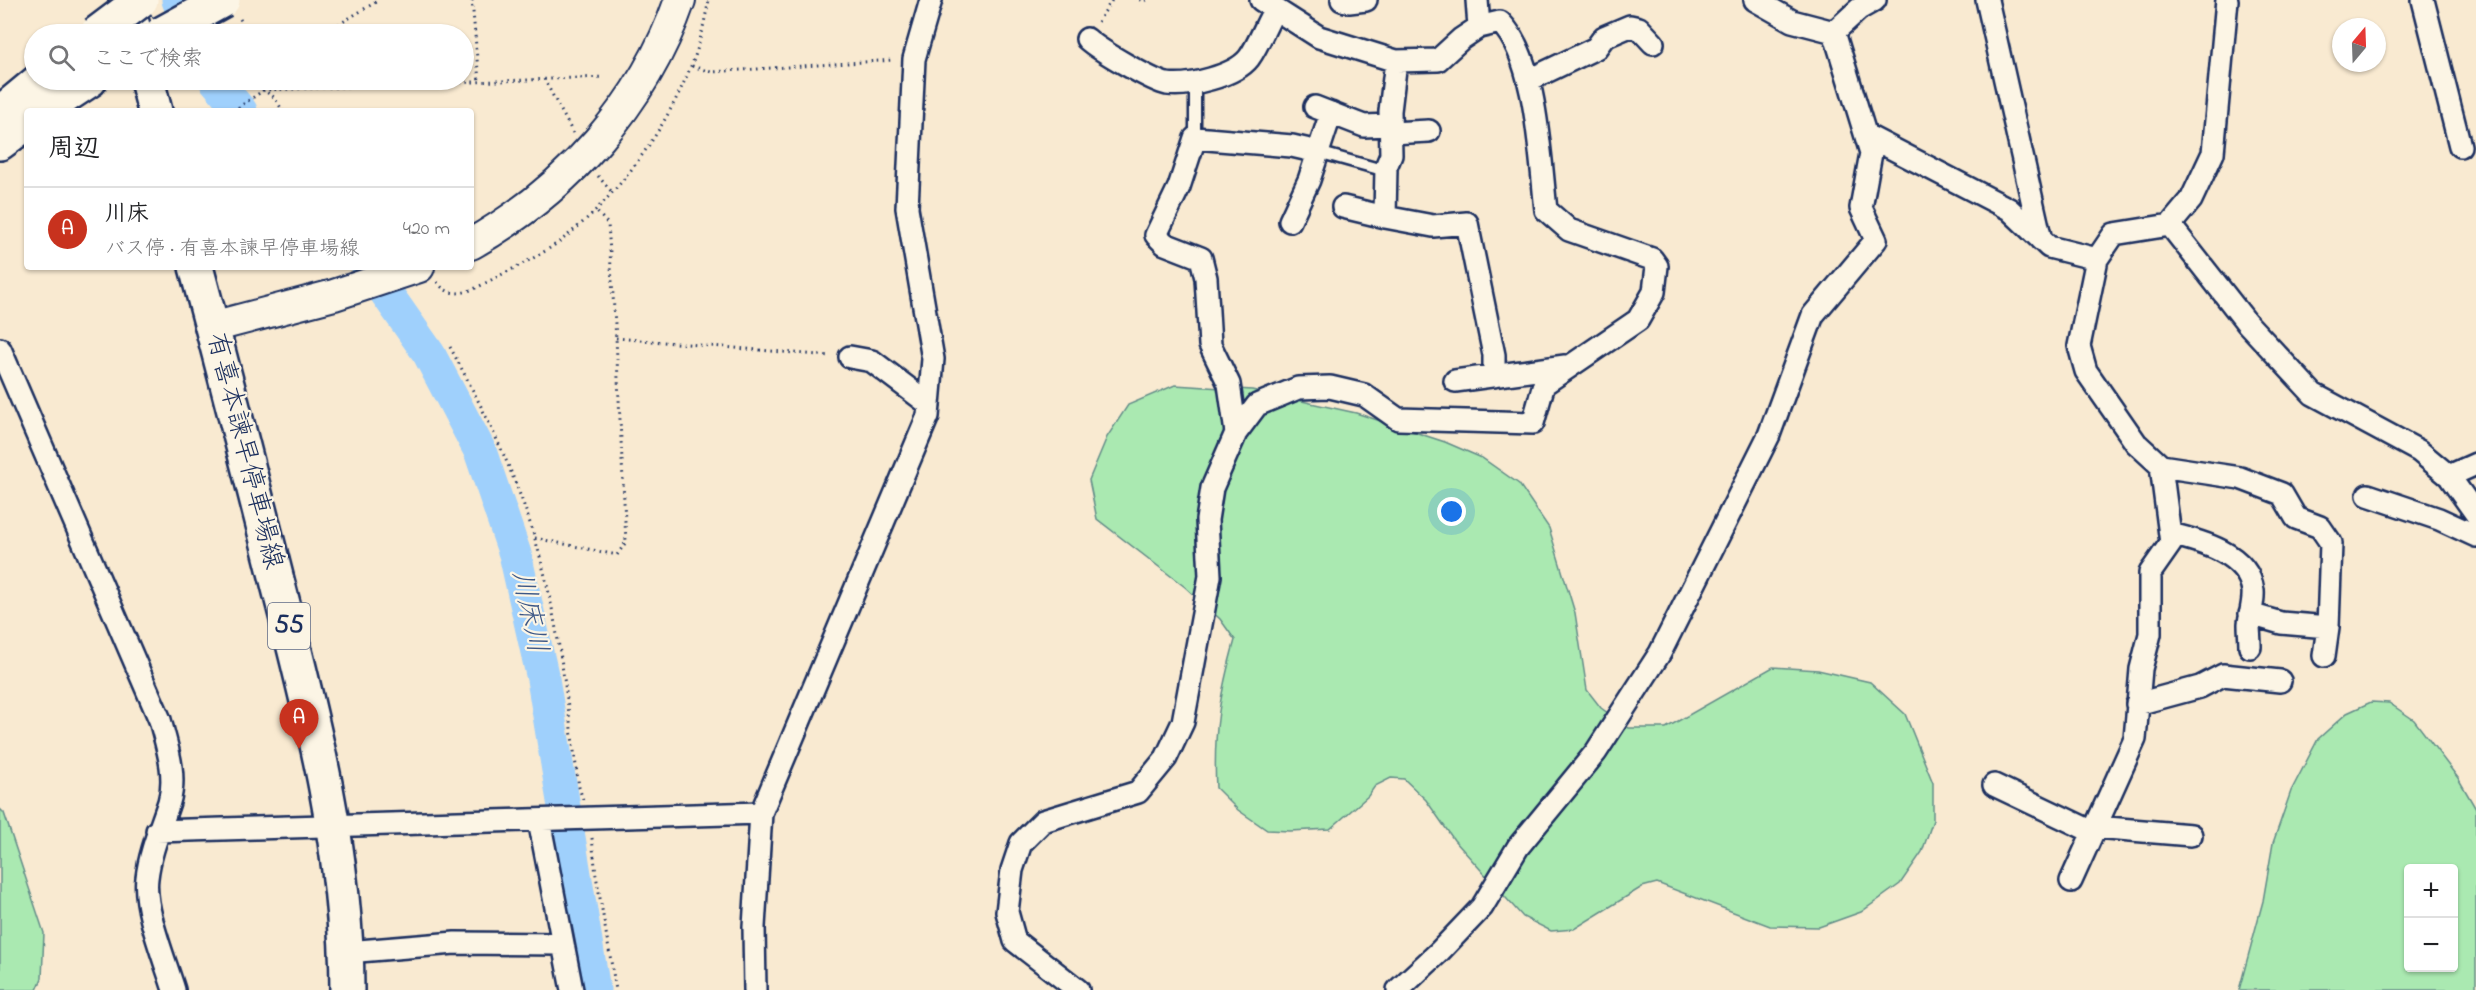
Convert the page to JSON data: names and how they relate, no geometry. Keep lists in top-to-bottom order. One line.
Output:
{"streets":{"main road":["有喜本諫早停車場線","55"]},"water":["川床川"],"north":"top","page":{"search":"ここで検索","heading":"周辺","list":[{"mark":"A","name":"川床","note":"バス停 · 有喜本諫早停車場線","value":"420 m"}],"pins":"A","map_buttons":["+","−"]}}
